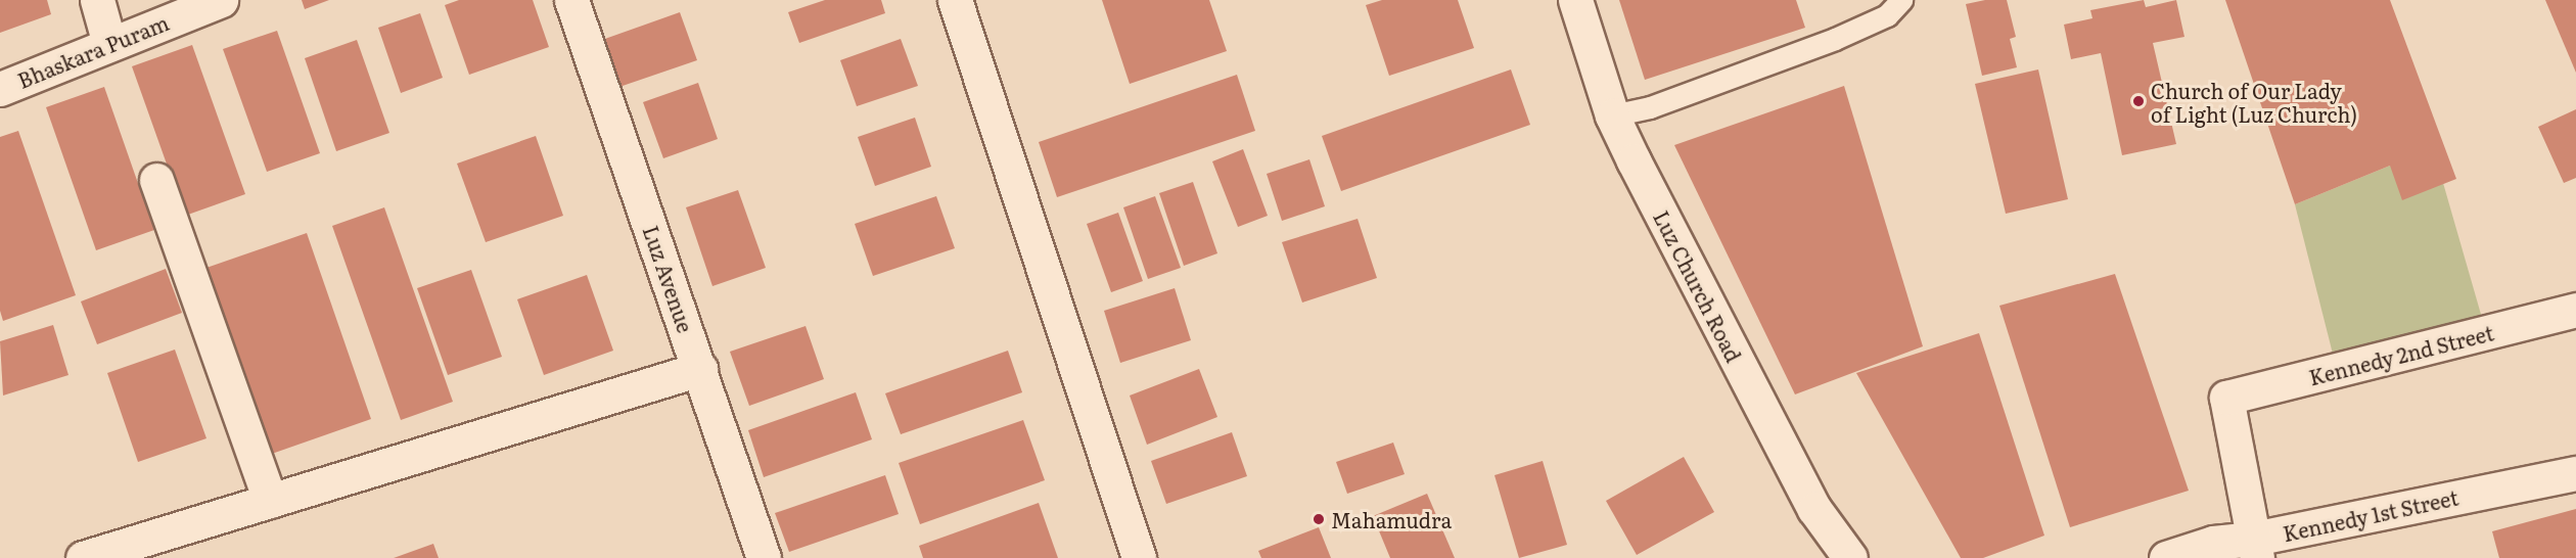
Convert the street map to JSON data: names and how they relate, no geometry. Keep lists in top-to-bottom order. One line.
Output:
{"streets":{"street":["Bhaskara Puram","Luz Avenue","Luz Church Road","Kennedy 2nd Street","Kennedy 1st Street"]},"crossings":[["Kennedy 2nd Street","Kennedy 1st Street"]],"places":["Church of Our Lady of Light (Luz Church)","Mahamudra"]}
